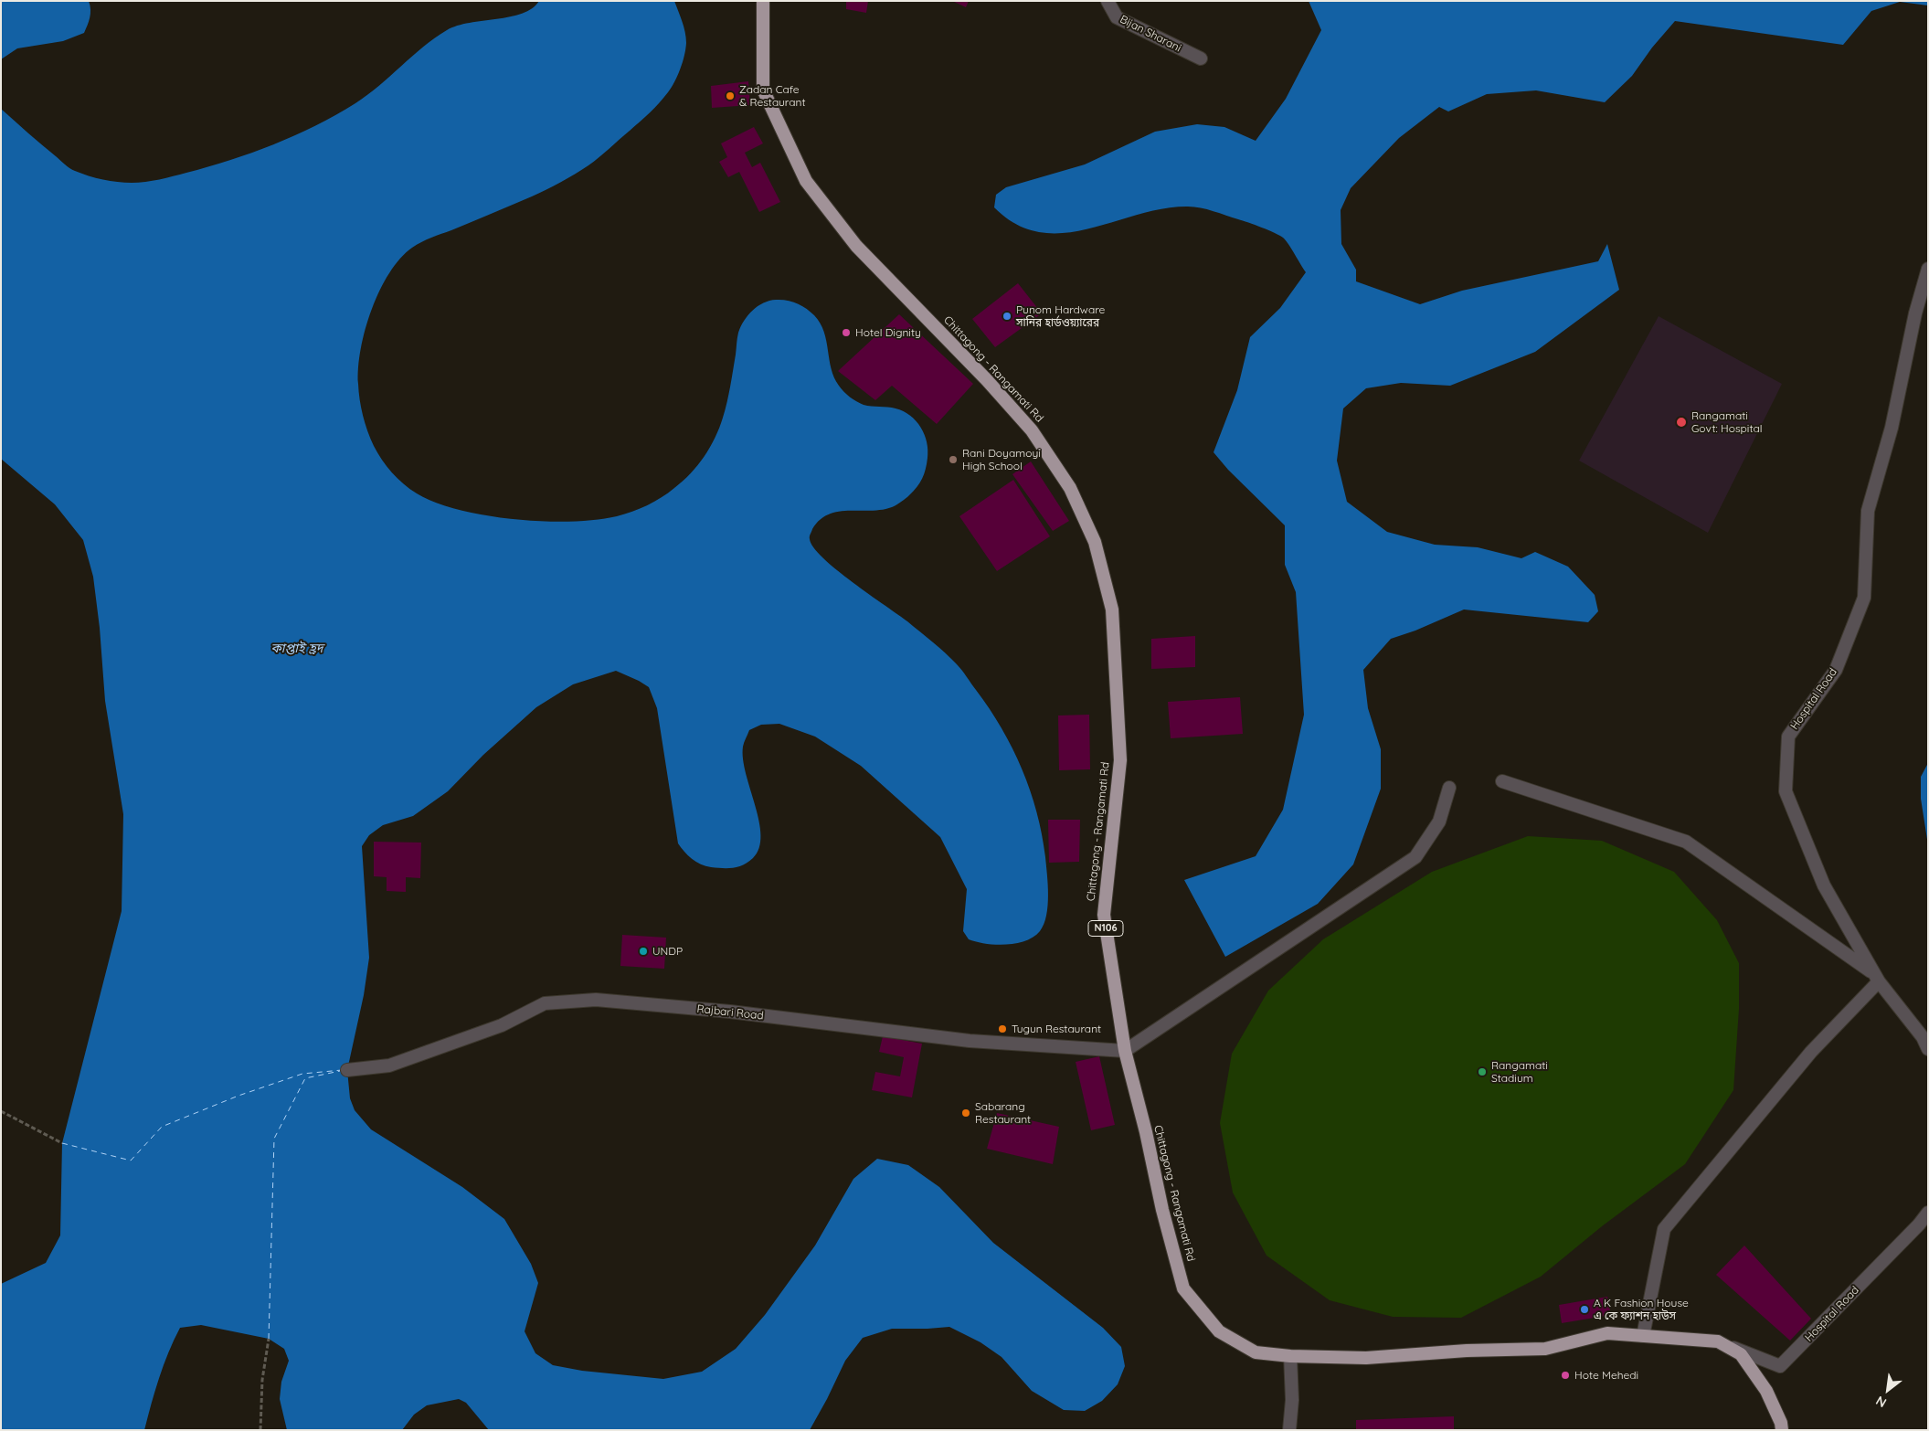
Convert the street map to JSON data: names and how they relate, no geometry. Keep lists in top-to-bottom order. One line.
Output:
{"streets":{"highway":["Chittagong - Rangamati Rd","N106"],"street":["Bijan Sharani","Hospital Road","Rajbari Road"]},"crossings":[["Chittagong - Rangamati Rd","Hospital Road"],["Chittagong - Rangamati Rd","Rajbari Road"]],"water":["কাপ্তাই হ্রদ"],"places":["Zadan Cafe & Restaurant","Punom Hardware সানির হার্ডওয়্যারের","Hotel Dignity","Rangamati Govt: Hospital","Rani Doyamoyi High School","UNDP","Tugun Restaurant","Rangamati Stadium","Sabarang Restaurant","A K Fashion House এ কে ফ্যাশন হাউস","Hote Mehedi"],"north":"bottom left"}
